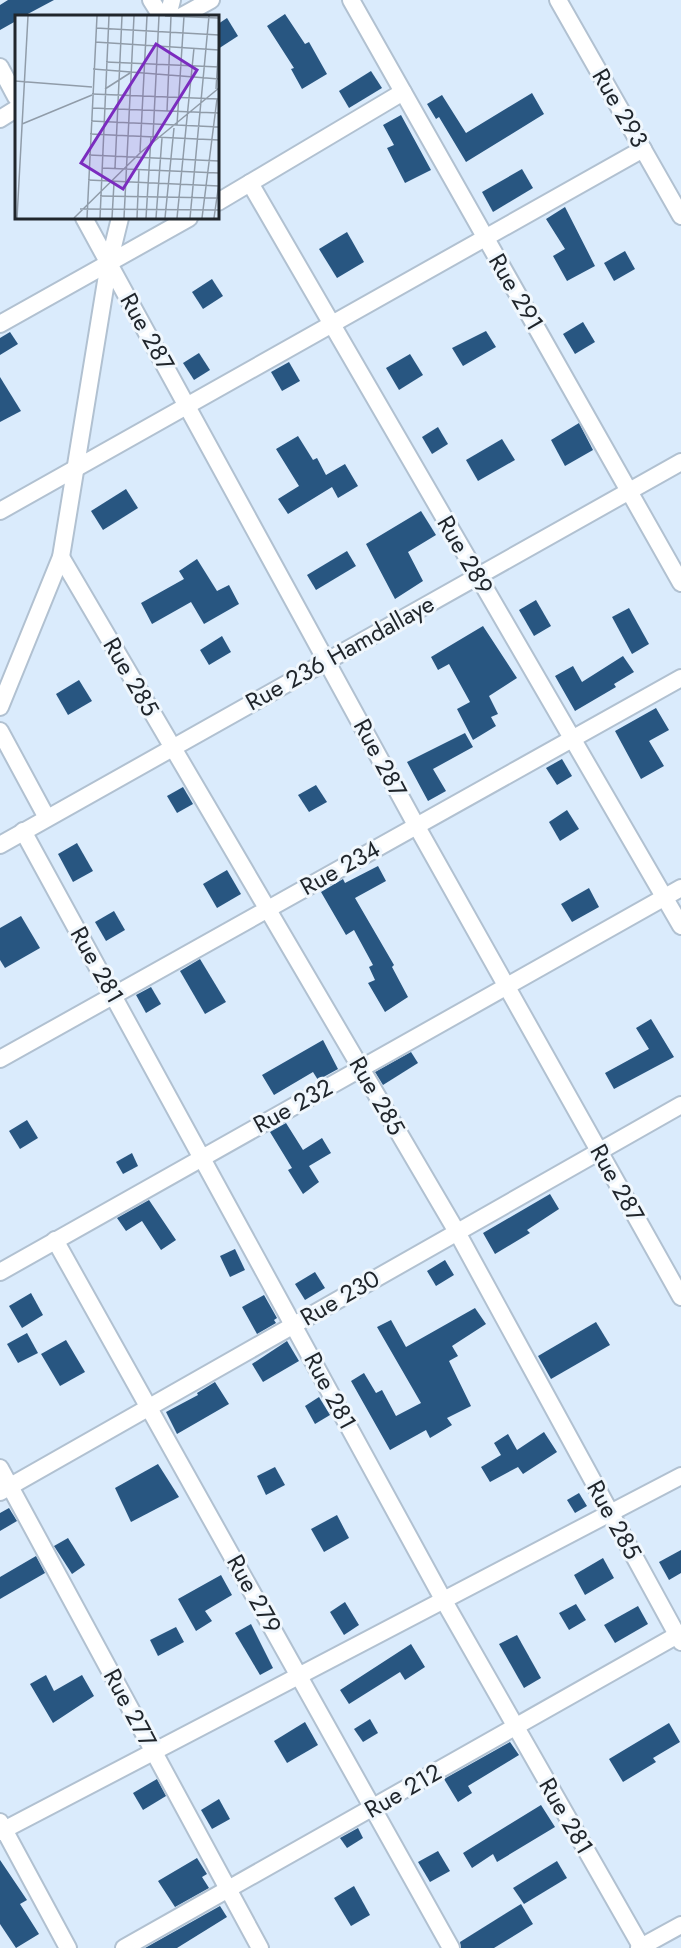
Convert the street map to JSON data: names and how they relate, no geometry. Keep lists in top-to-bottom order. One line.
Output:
{"streets":{"street":["Rue 293","Rue 291","Rue 287","Rue 289","Rue 236 Hamdallaye","Rue 285","Rue 234","Rue 281","Rue 232","Rue 230","Rue 279","Rue 277","Rue 212"]},"crossings":[["Rue 291","Rue 236 Hamdallaye"],["Rue 287","Rue 236 Hamdallaye"],["Rue 287","Rue 234"],["Rue 287","Rue 232"],["Rue 287","Rue 230"],["Rue 289","Rue 236 Hamdallaye"],["Rue 289","Rue 234"],["Rue 289","Rue 232"],["Rue 236 Hamdallaye","Rue 285"],["Rue 236 Hamdallaye","Rue 281"],["Rue 285","Rue 234"],["Rue 285","Rue 232"],["Rue 285","Rue 230"],["Rue 285","Rue 212"],["Rue 234","Rue 281"],["Rue 281","Rue 232"],["Rue 281","Rue 230"],["Rue 281","Rue 212"],["Rue 232","Rue 279"],["Rue 230","Rue 279"],["Rue 230","Rue 277"],["Rue 279","Rue 212"],["Rue 277","Rue 212"]]}
